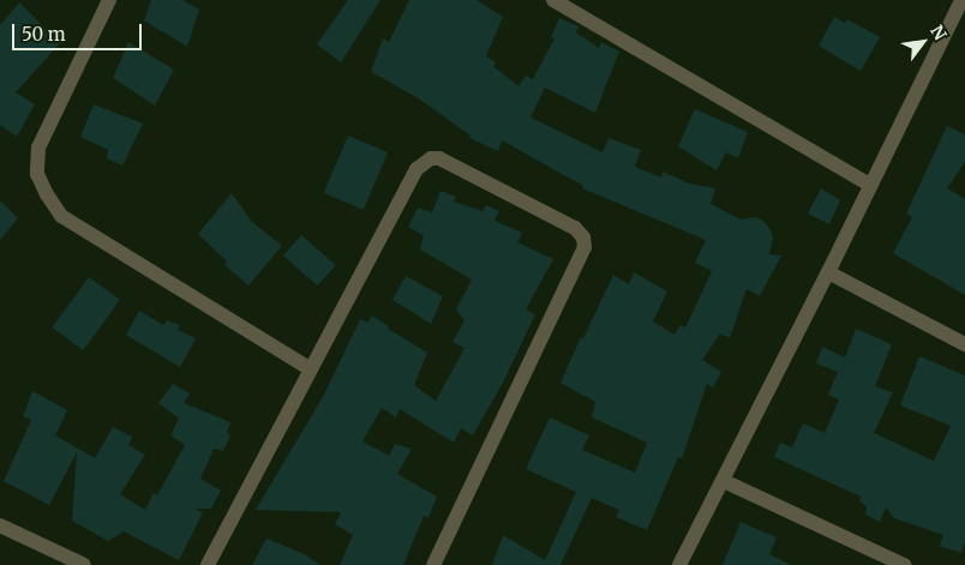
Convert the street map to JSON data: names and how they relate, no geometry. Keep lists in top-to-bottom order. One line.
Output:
{"scale_bar":"50 m","north":"top right"}
